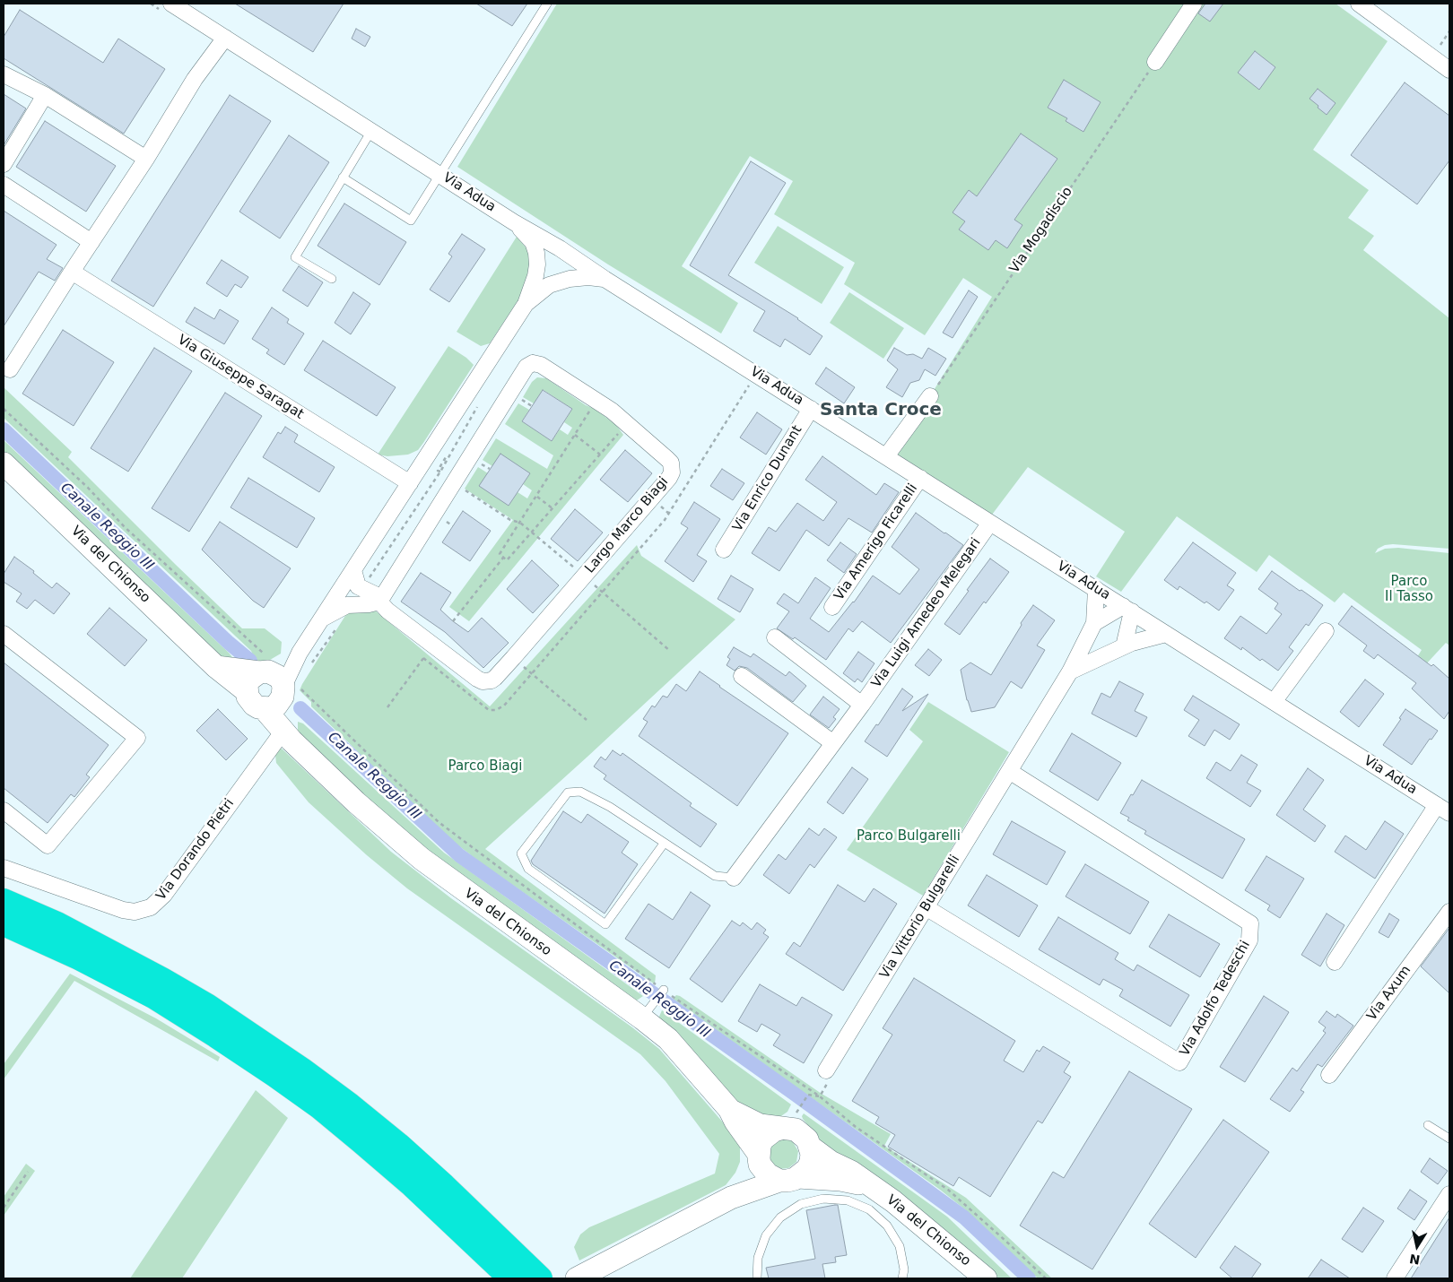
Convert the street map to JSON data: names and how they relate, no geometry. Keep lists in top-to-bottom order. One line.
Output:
{"streets":{"main road":["Via del Chionso"],"street":["Via Adua","Via Giuseppe Saragat","Via Enrico Dunant","Largo Marco Biagi","Via Amerigo Ficarelli","Via Luigi Amedeo Melegari","Via Dorando Pietri","Via Vittorio Bulgarelli","Via Axum","Via Adolfo Tedeschi"],"path":["Via Mogadiscio"]},"crossings":[["Via Adua","Via Enrico Dunant"],["Via Adua","Via Amerigo Ficarelli"],["Via Adua","Via Luigi Amedeo Melegari"],["Via Adua","Via Vittorio Bulgarelli"],["Via del Chionso","Via Dorando Pietri"],["Via Vittorio Bulgarelli","Via Adolfo Tedeschi"]],"districts":["Santa Croce"],"water":["Canale Reggio III"],"parks":["Parco Il Tasso","Parco Biagi","Parco Bulgarelli"],"north":"bottom"}
